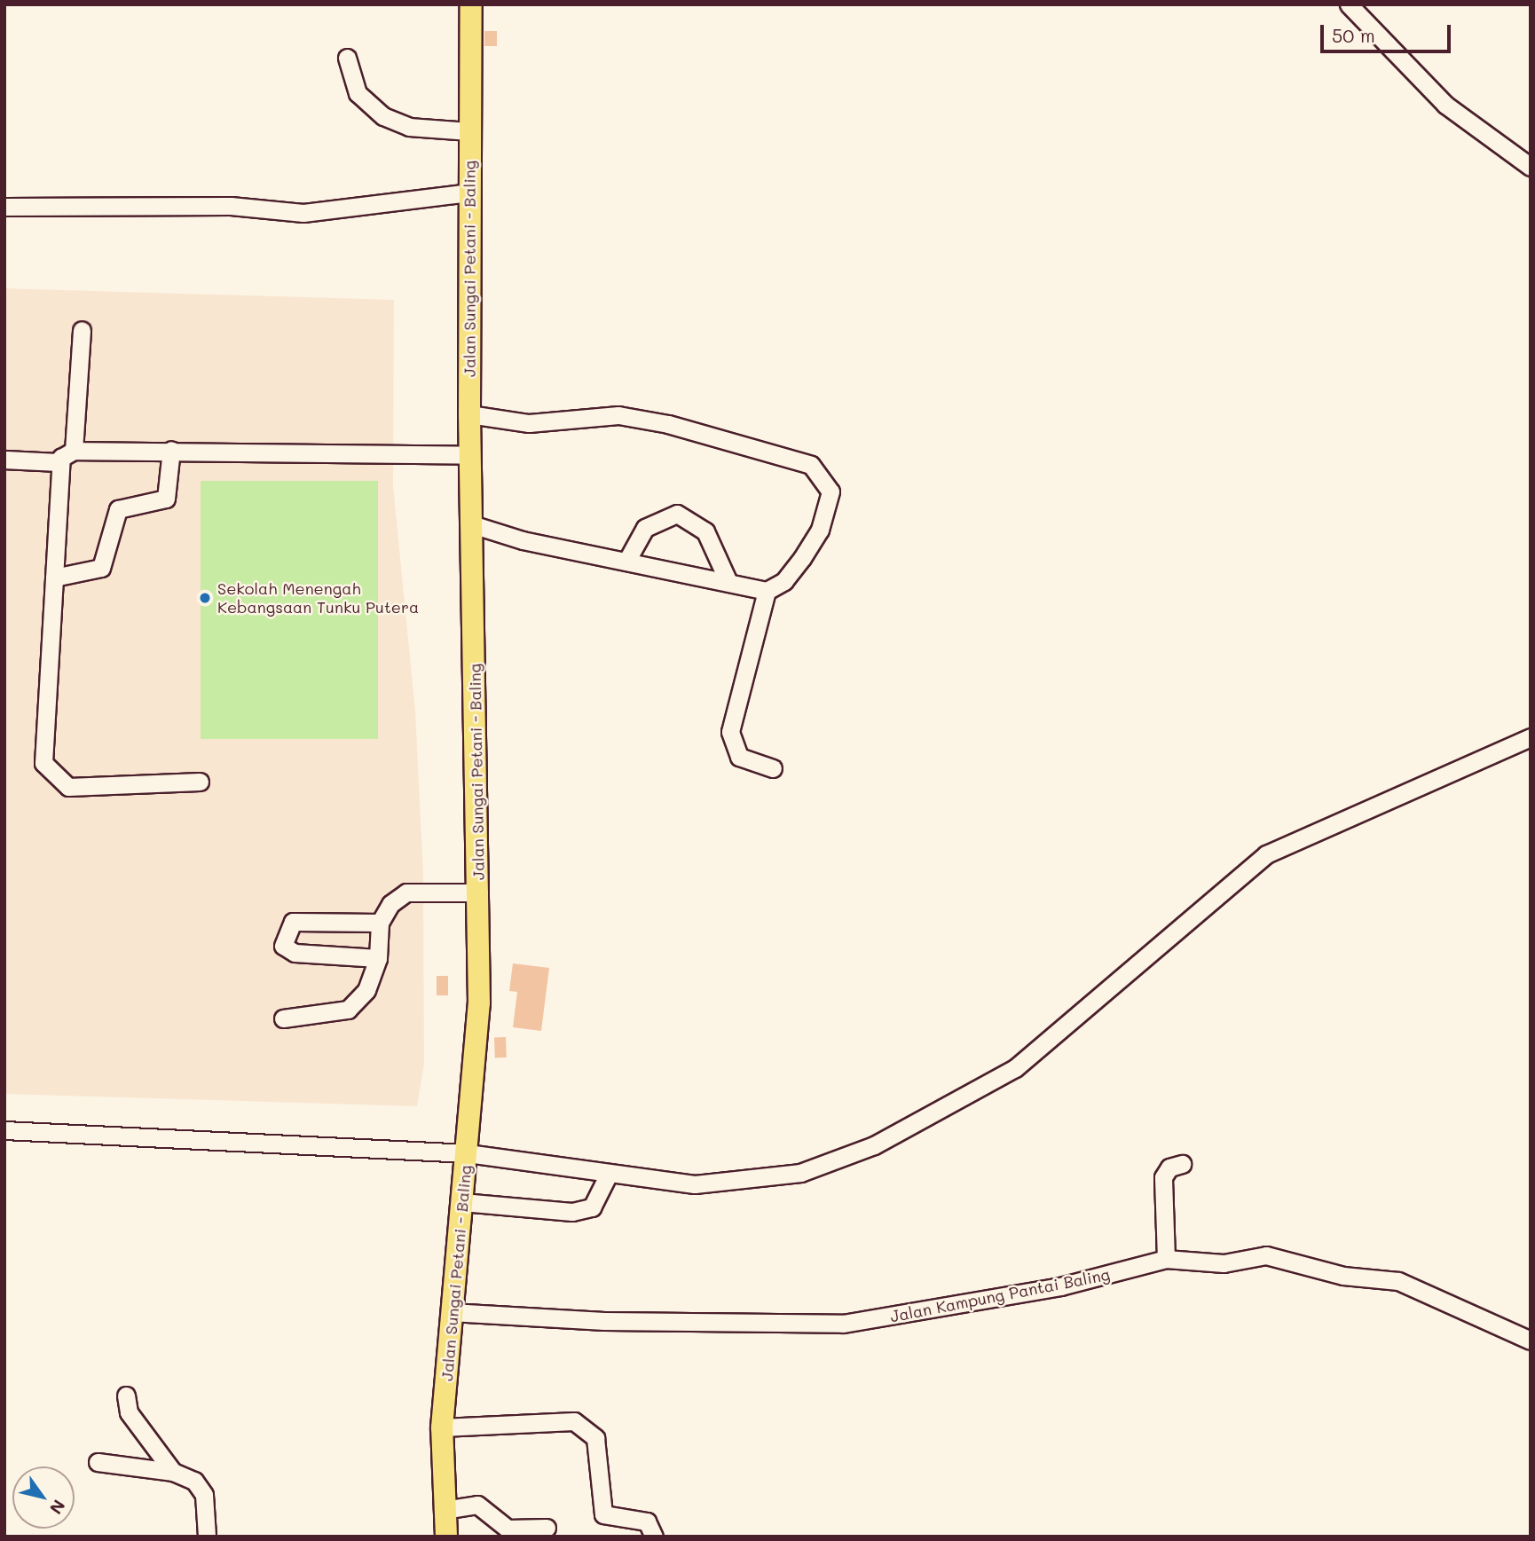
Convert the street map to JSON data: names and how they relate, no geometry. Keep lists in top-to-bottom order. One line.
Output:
{"streets":{"main road":["Jalan Sungai Petani - Baling"],"street":["Jalan Kampung Pantai Baling"]},"crossings":[["Jalan Sungai Petani - Baling","Jalan Kampung Pantai Baling"]],"places":["Sekolah Menengah Kebangsaan Tunku Putera"],"scale_bar":"50 m","north":"bottom right"}
